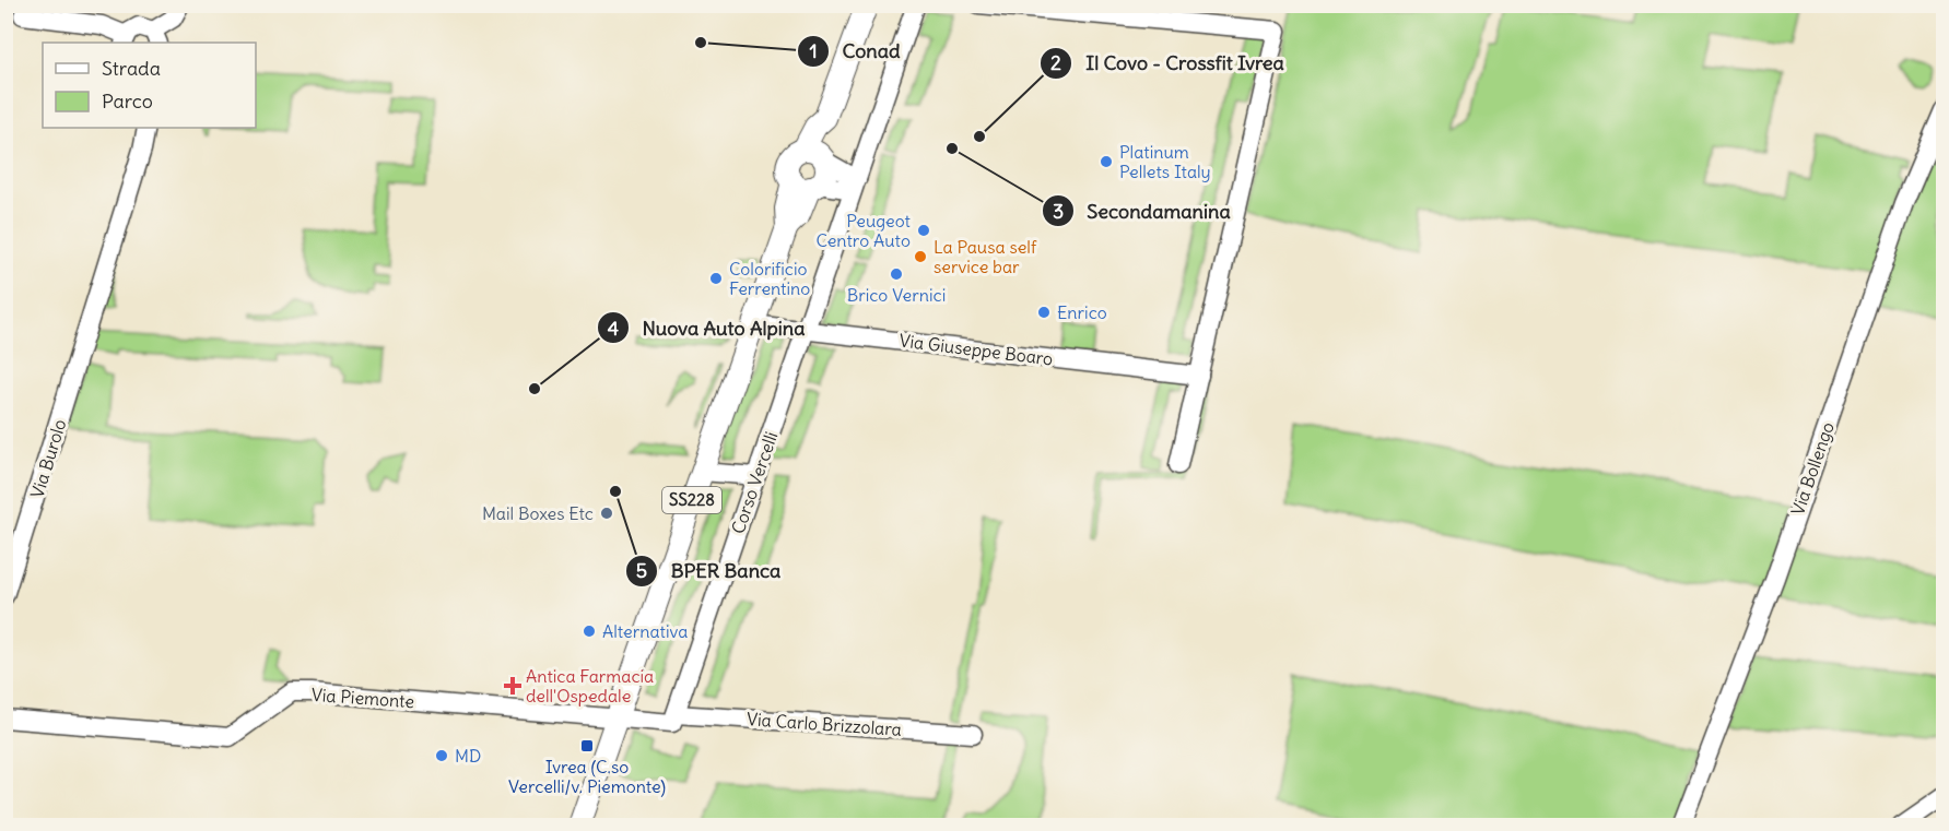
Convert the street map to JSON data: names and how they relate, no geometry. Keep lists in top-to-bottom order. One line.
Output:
{"streets":{"main road":["SS228"],"street":["Via Giuseppe Boaro","Via Burolo","Via Bollengo","Corso Vercelli","Via Piemonte","Via Carlo Brizzolara"]},"crossings":[["Via Giuseppe Boaro","Corso Vercelli"],["Via Giuseppe Boaro","SS228"],["Corso Vercelli","Via Carlo Brizzolara"],["SS228","Via Piemonte"]],"places":{"other":["Conad","Il Covo - Crossfit Ivrea","Secondamanina","Platinum Pellets Italy","Peugeot Centro Auto","La Pausa self service bar","Brico Vernici","Colorificio Ferrentino","Enrico","Nuova Auto Alpina","BPER Banca","Mail Boxes Etc","Alternativa","MD"],"health":["Antica Farmacia dell'Ospedale"],"transit":["Ivrea (C.so Vercelli/v. Piemonte)"]},"legend":["Strada","Parco"]}
